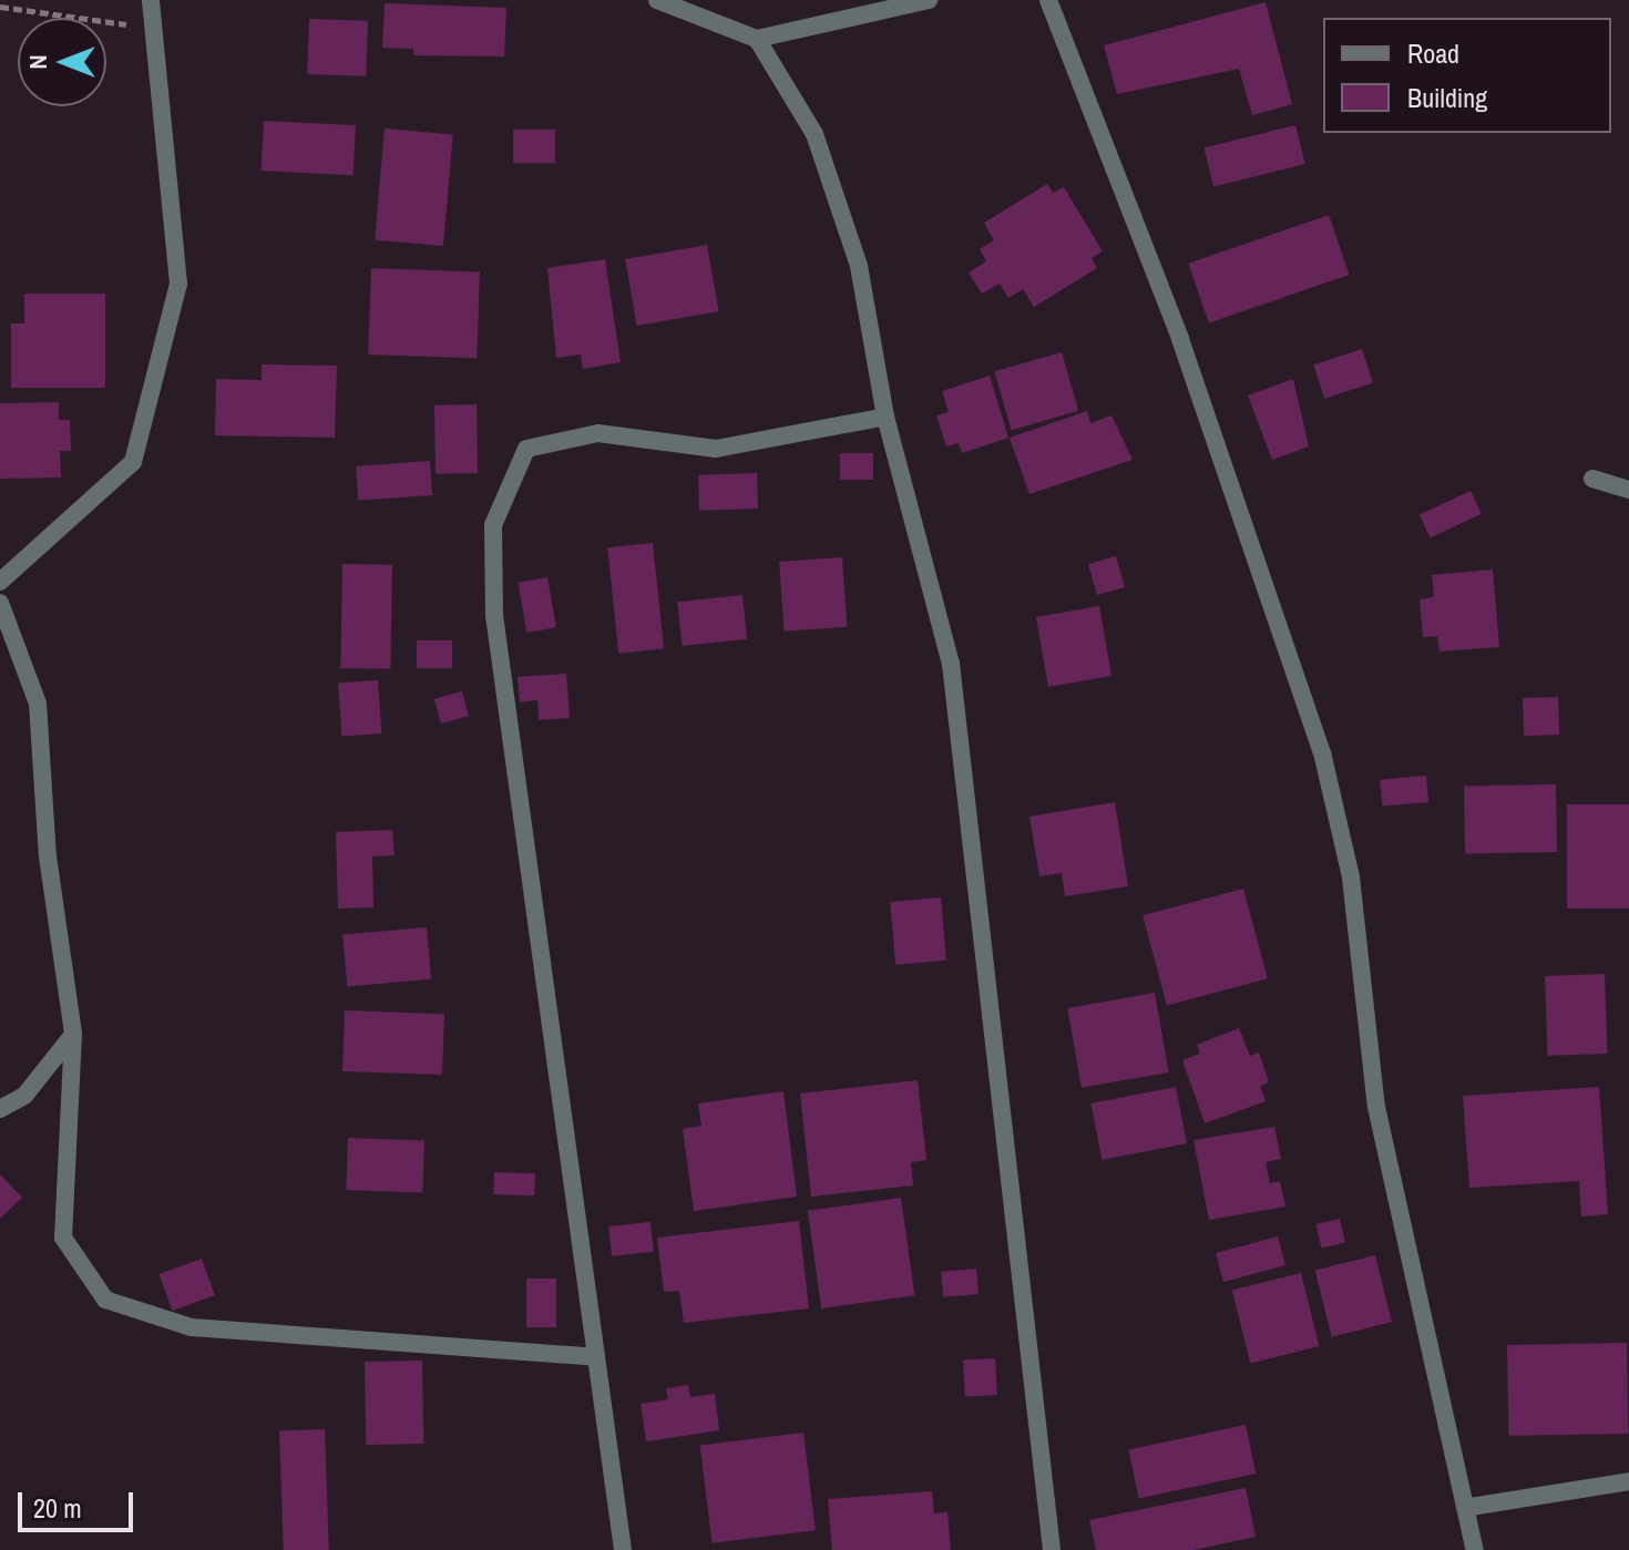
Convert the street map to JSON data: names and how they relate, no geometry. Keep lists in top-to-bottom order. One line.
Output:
{"legend":["Road","Building"],"scale_bar":"20 m","north":"left"}
